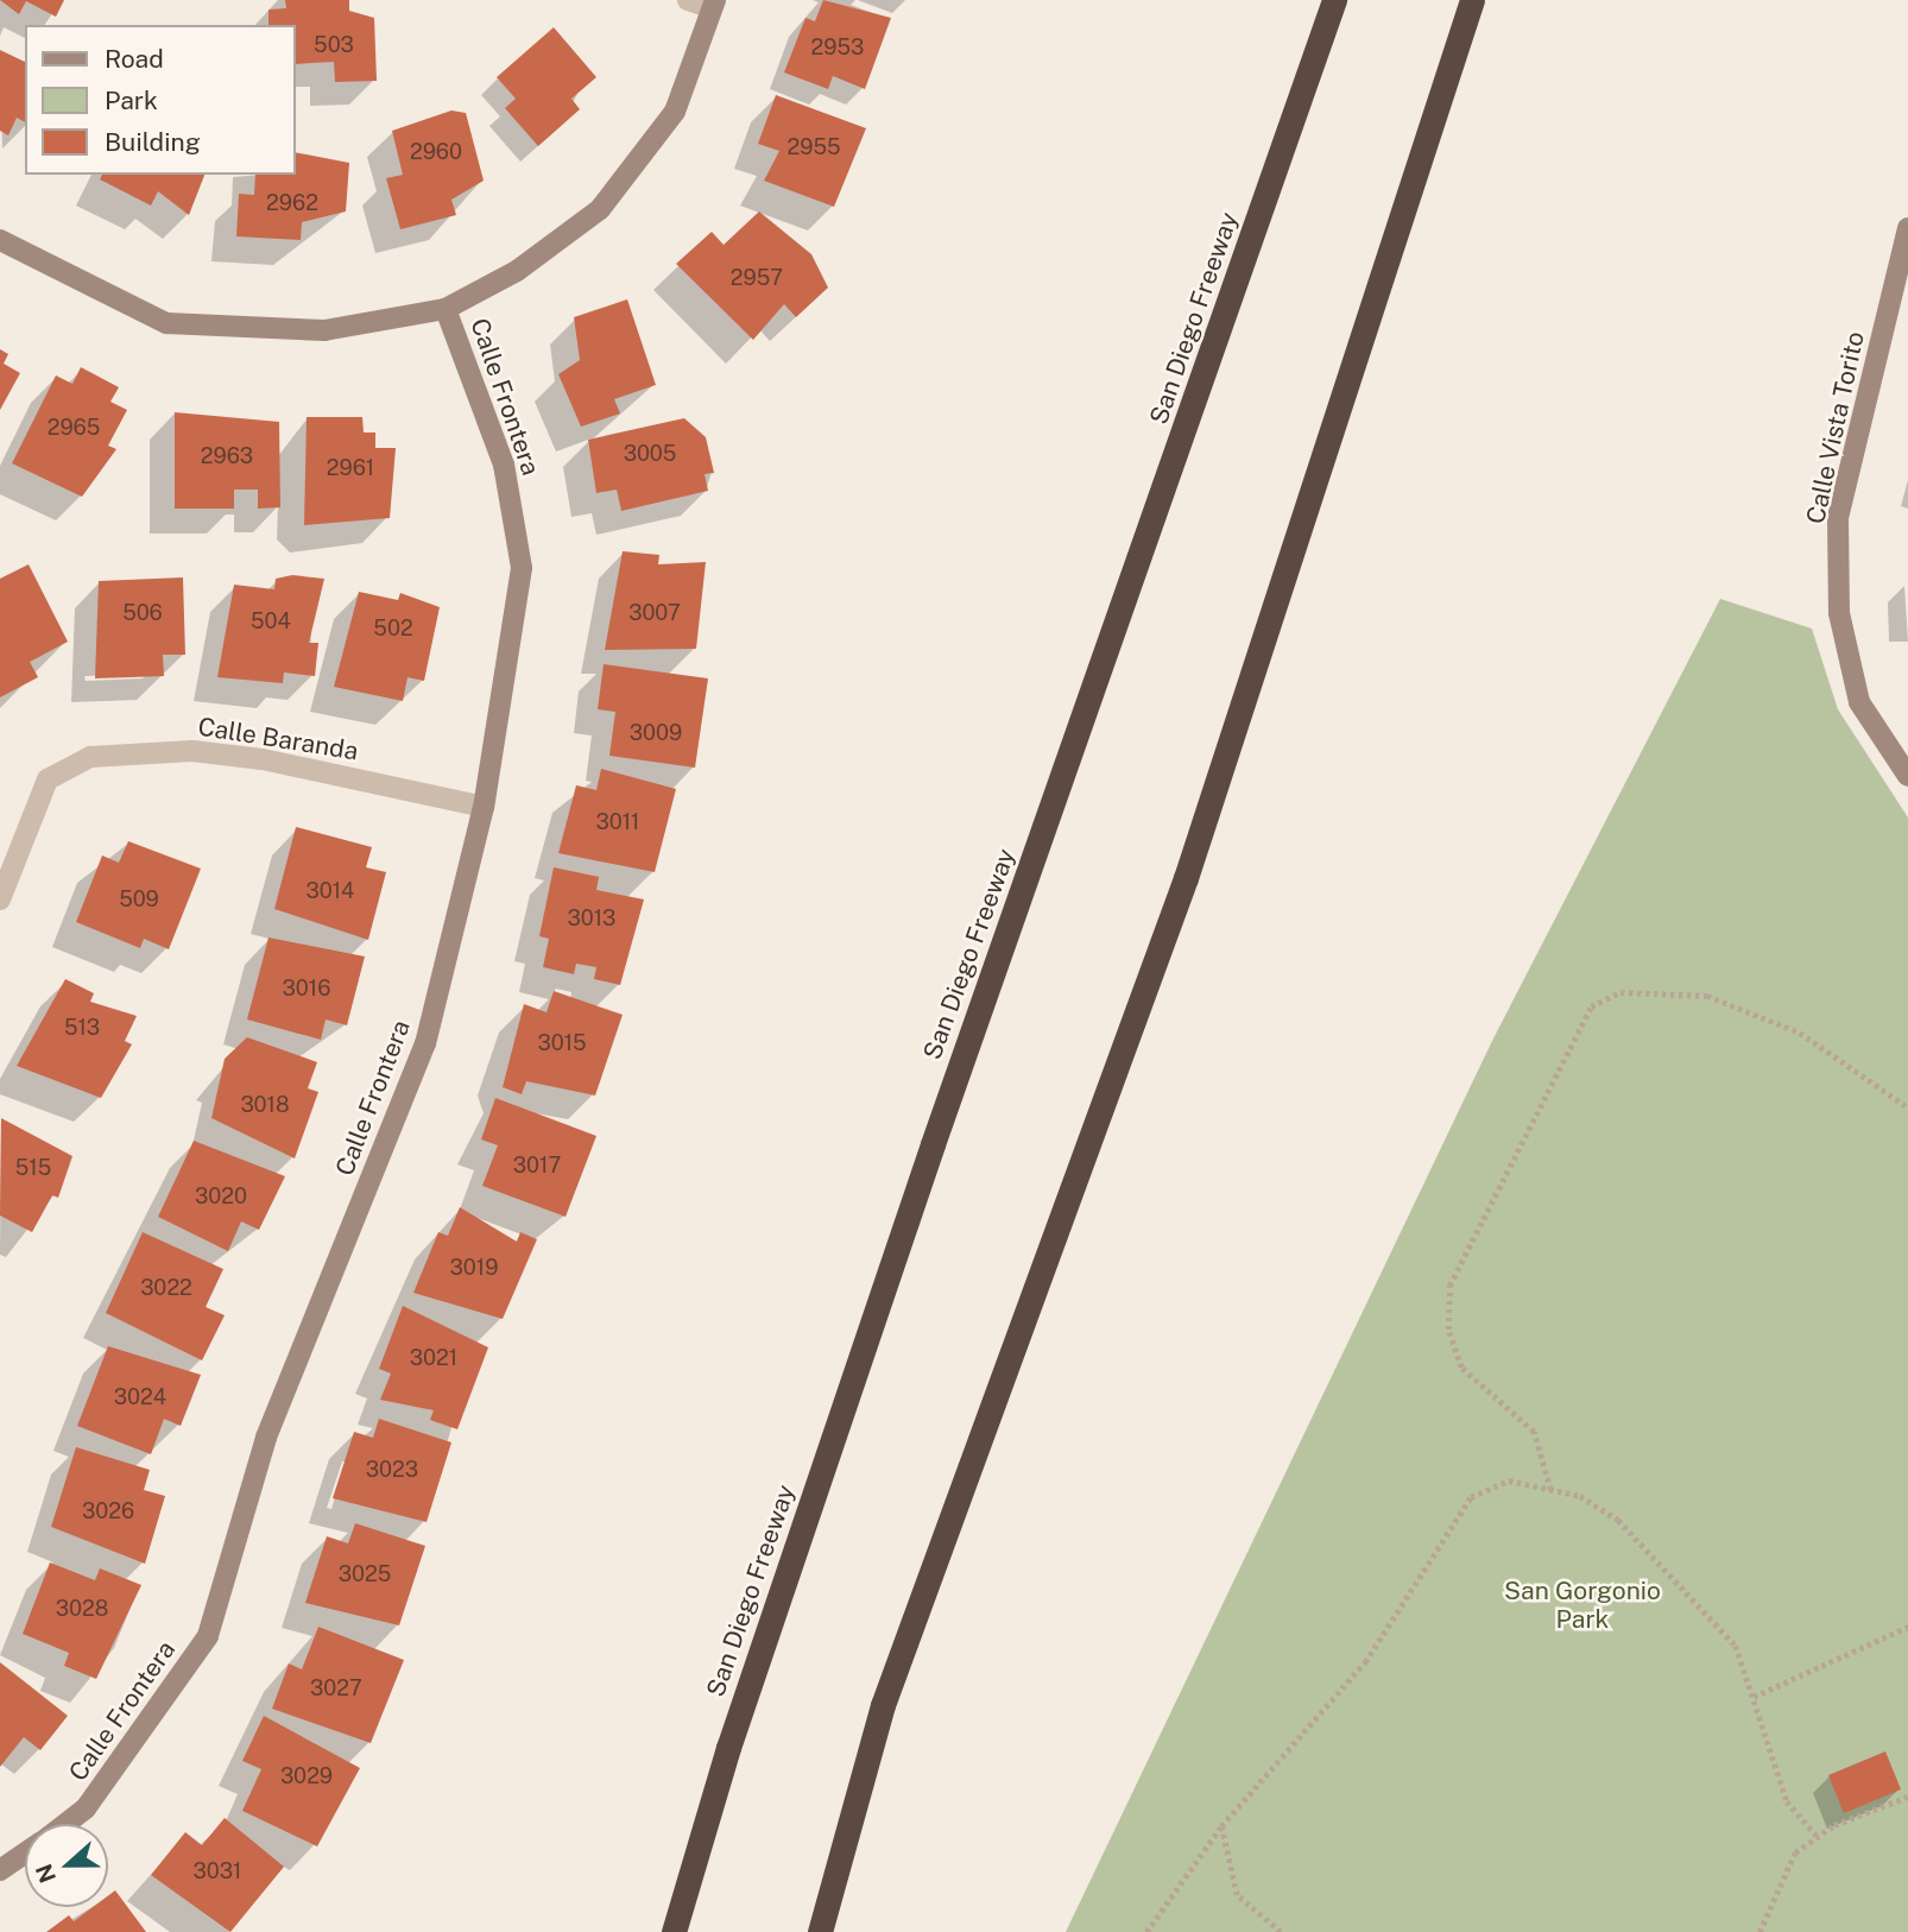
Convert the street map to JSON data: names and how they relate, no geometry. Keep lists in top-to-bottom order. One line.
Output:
{"streets":{"highway":["San Diego Freeway"],"street":["Calle Frontera","Calle Vista Torito","Calle Baranda"]},"crossings":[["Calle Frontera","Calle Baranda"]],"parks":["San Gorgonio Park"],"house_numbers":["503","2953","2955","2960","2962","2957","2965","3005","2963","2961","506","3007","504","502","3009","3011","3014","509","3013","3016","513","3015","3018","3017","515","3020","3019","3022","3021","3024","3023","3026","3025","3028","3027","3029","3031"],"legend":["Road","Park","Building"],"north":"left"}
